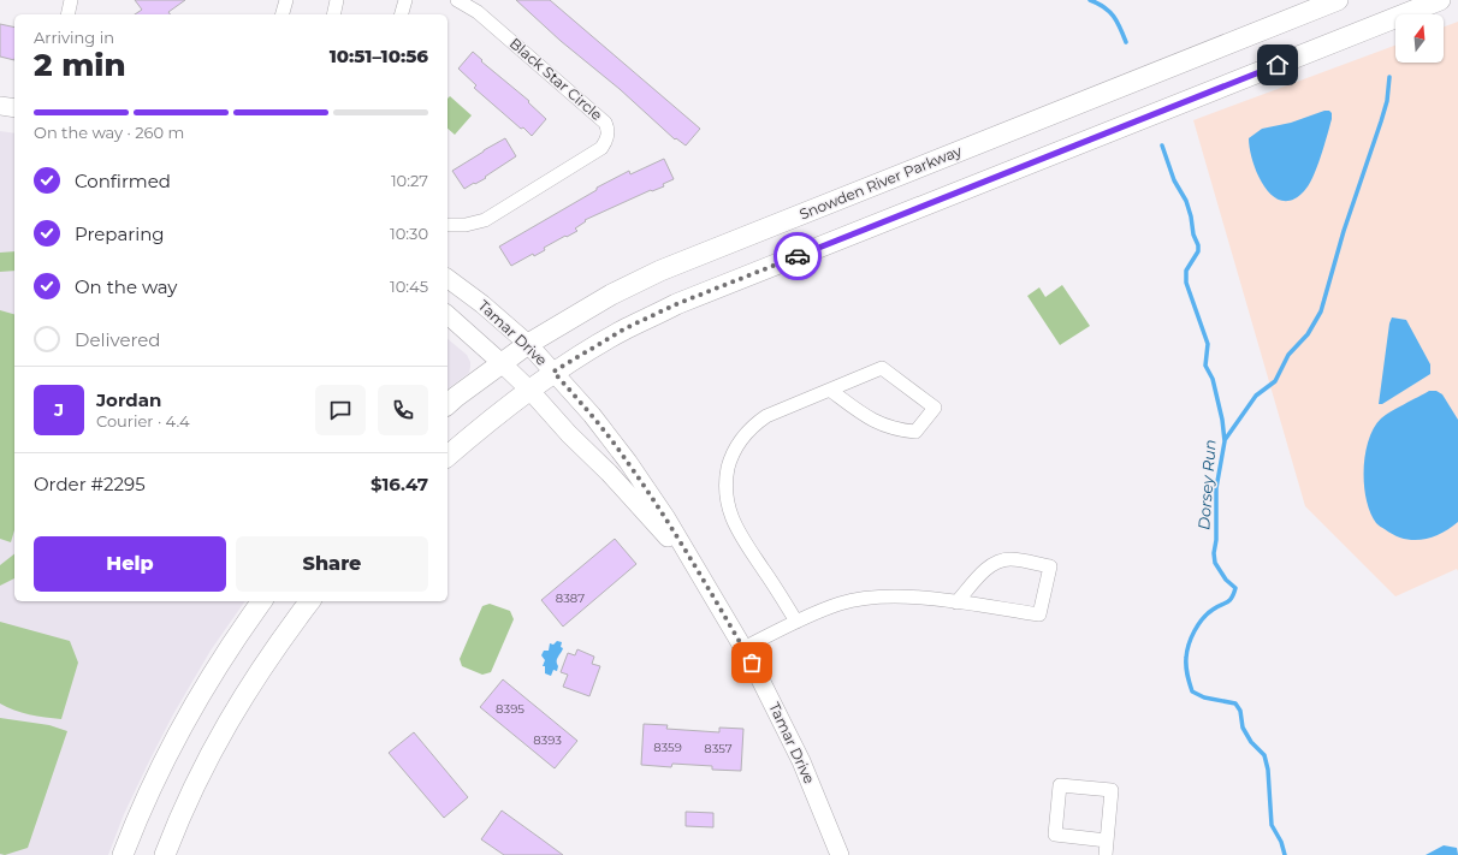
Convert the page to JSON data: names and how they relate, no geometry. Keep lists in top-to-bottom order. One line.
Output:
{"streets":{"main road":["Snowden River Parkway"],"street":["Black Star Circle","Tamar Drive"]},"crossings":[["Snowden River Parkway","Tamar Drive"]],"water":["Dorsey Run"],"house_numbers":["8387","8395","8393","8359","8357"],"north":"top","page":{"heading":["2 min","Arriving in","10:51–10:56"],"panel":["Jordan","Courier · 4.4","Order #2295","$16.47"],"bar":"On the way · 260 m","list":[["Confirmed","10:27"],["Preparing","10:30"],["On the way","10:45"],"Delivered"],"round":"J","buttons":["Help","Share"]}}
